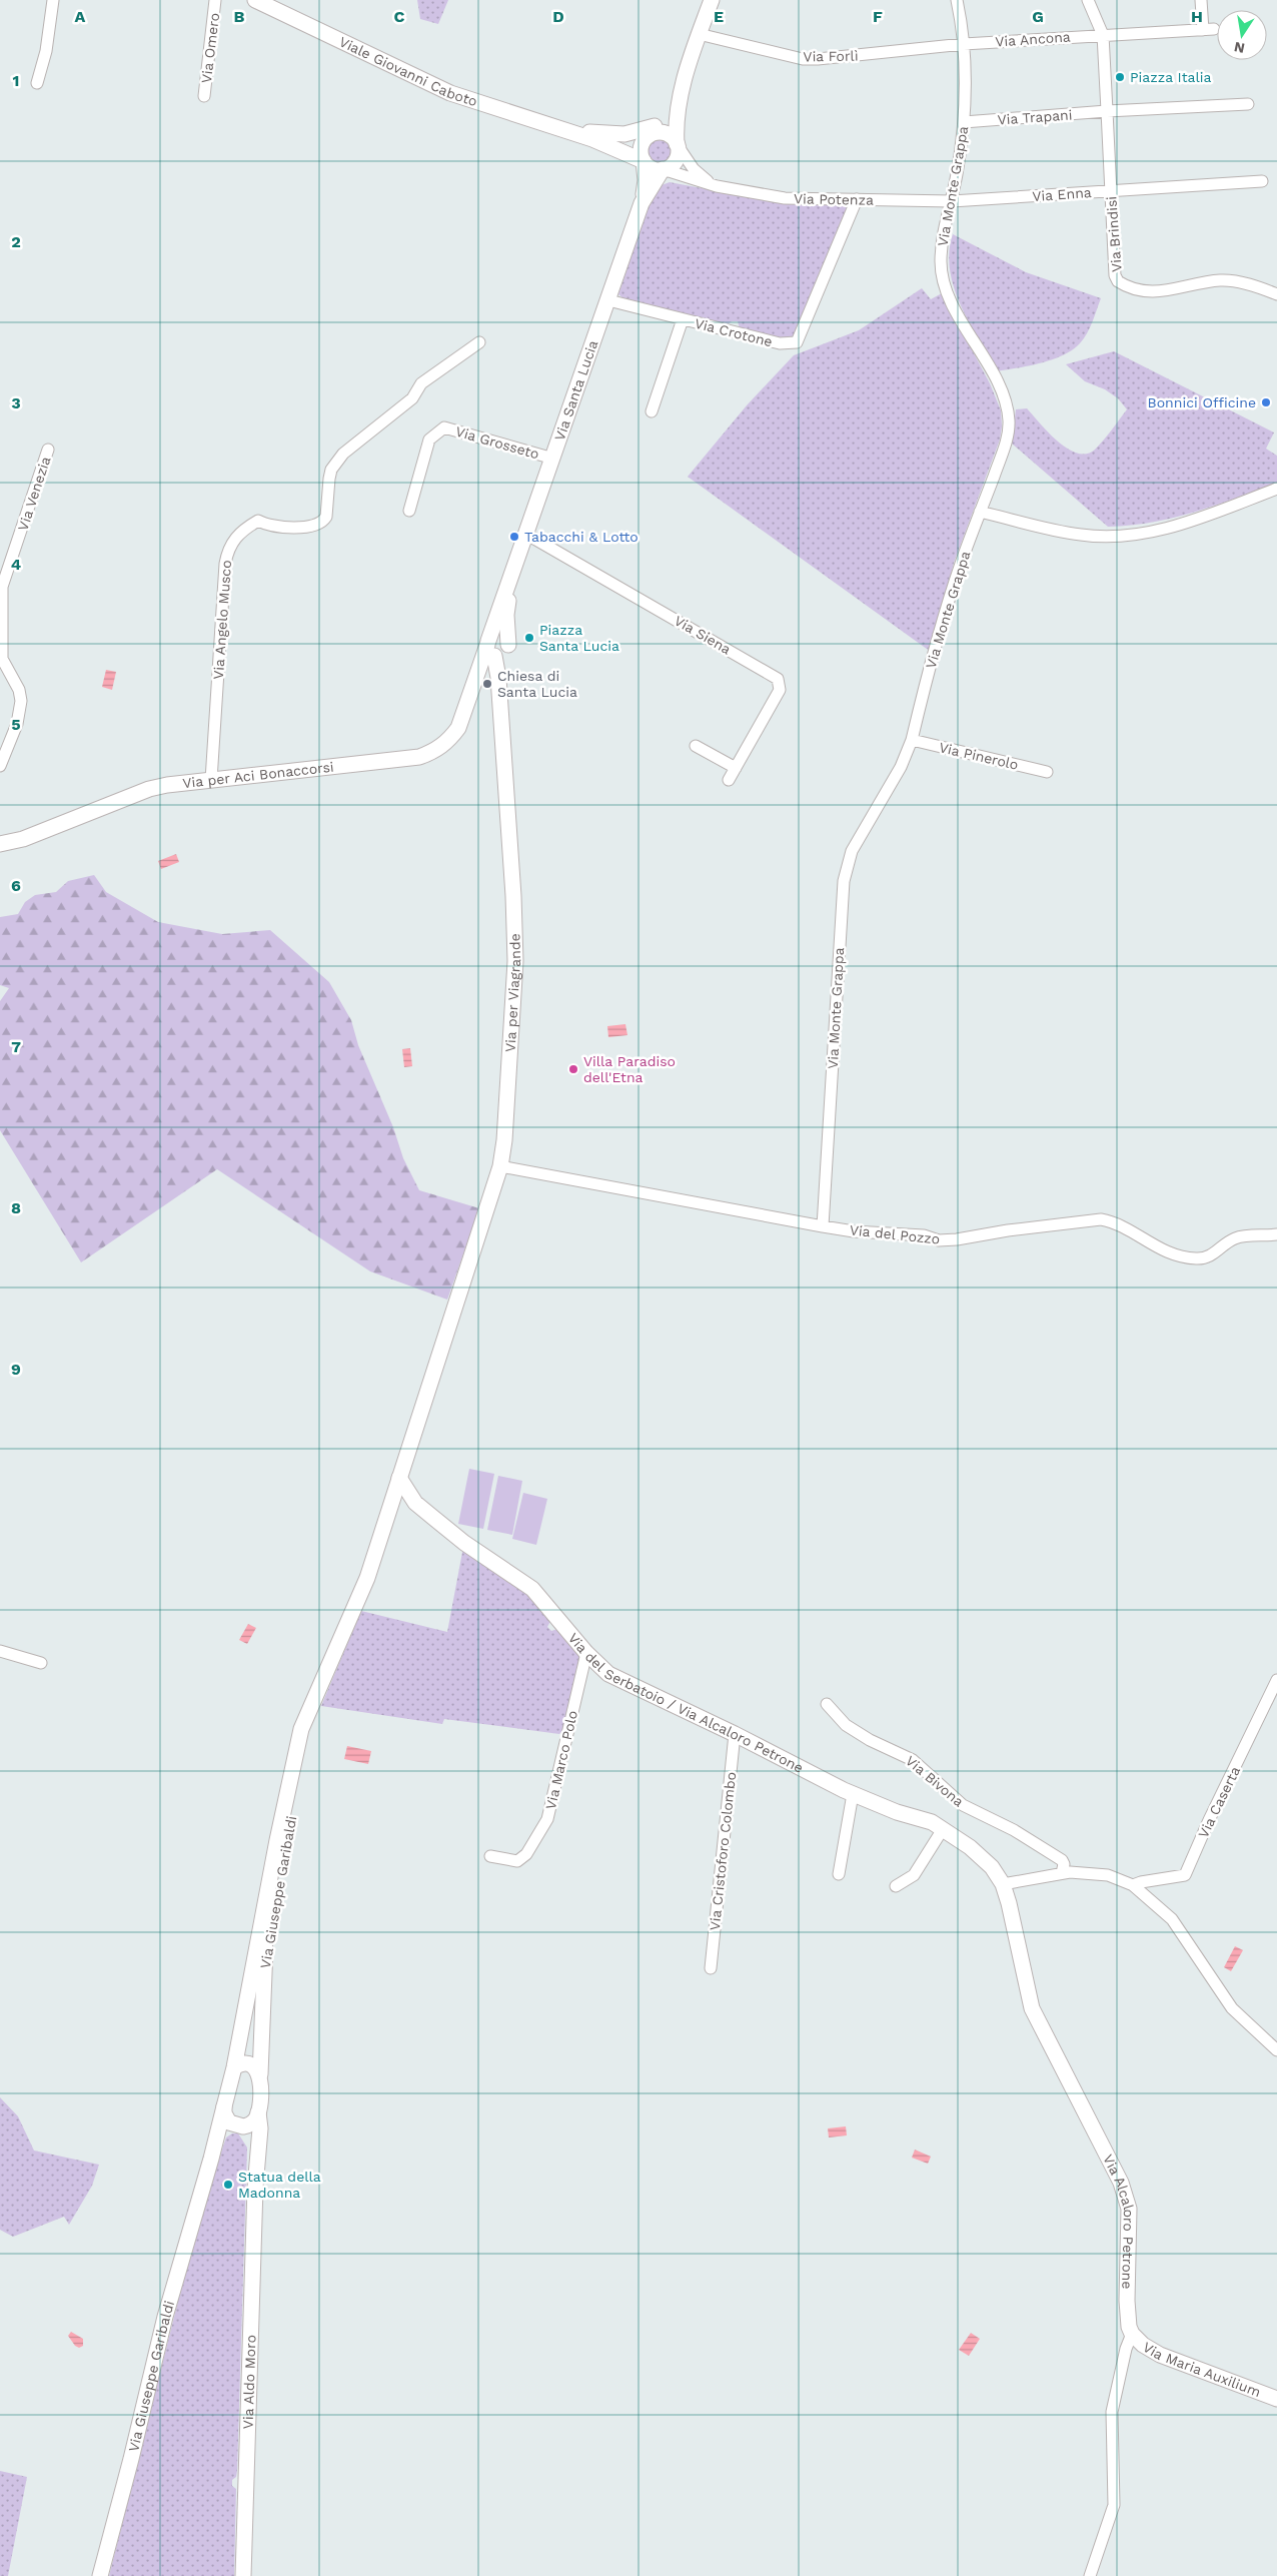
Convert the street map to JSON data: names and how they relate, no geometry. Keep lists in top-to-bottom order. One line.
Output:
{"streets":{"main road":["Viale Giovanni Caboto","Via Santa Lucia","Via per Aci Bonaccorsi","Via per Viagrande","Via del Serbatoio / Via Alcaloro Petrone","Via Giuseppe Garibaldi","Via Alcaloro Petrone","Via Maria Auxilium","Via Aldo Moro"],"street":["Via Ancona","Via Omero","Via Forlì","Via Trapani","Via Monte Grappa","Via Enna","Via Potenza","Via Brindisi","Via Crotone","Via Grosseto","Via Venezia","Via Angelo Musco","Via Siena","Via Pinerolo","Via del Pozzo","Via Marco Polo","Via Bivona","Via Caserta","Via Cristoforo Colombo"]},"crossings":[["Via Ancona","Via Forlì"],["Via Ancona","Via Monte Grappa"],["Via Ancona","Via Brindisi"],["Via Forlì","Via Monte Grappa"],["Via Trapani","Via Monte Grappa"],["Via Trapani","Via Brindisi"],["Via Monte Grappa","Via Enna"],["Via Monte Grappa","Via Potenza"],["Via Monte Grappa","Via Pinerolo"],["Via Monte Grappa","Via del Pozzo"],["Via Enna","Via Potenza"],["Via Enna","Via Brindisi"],["Via Potenza","Via Crotone"],["Via Crotone","Via Santa Lucia"],["Via Santa Lucia","Via Grosseto"],["Via Santa Lucia","Via Siena"],["Via Santa Lucia","Via per Aci Bonaccorsi"],["Via Santa Lucia","Via per Viagrande"],["Via Angelo Musco","Via per Aci Bonaccorsi"],["Via per Aci Bonaccorsi","Via per Viagrande"],["Via per Viagrande","Via del Pozzo"],["Via per Viagrande","Via del Serbatoio / Via Alcaloro Petrone"],["Via per Viagrande","Via Giuseppe Garibaldi"],["Via del Serbatoio / Via Alcaloro Petrone","Via Marco Polo"],["Via del Serbatoio / Via Alcaloro Petrone","Via Cristoforo Colombo"],["Via del Serbatoio / Via Alcaloro Petrone","Via Giuseppe Garibaldi"],["Via del Serbatoio / Via Alcaloro Petrone","Via Alcaloro Petrone"],["Via Giuseppe Garibaldi","Via Aldo Moro"],["Via Alcaloro Petrone","Via Maria Auxilium"]],"places":["Piazza Italia","Bonnici Officine","Tabacchi & Lotto","Piazza Santa Lucia","Chiesa di Santa Lucia","Villa Paradiso dell'Etna","Statua della Madonna"],"north":"bottom","grid":{"columns":["A","B","C","D","E","F","G","H"],"rows":["1","2","3","4","5","6","7","8","9"]}}
